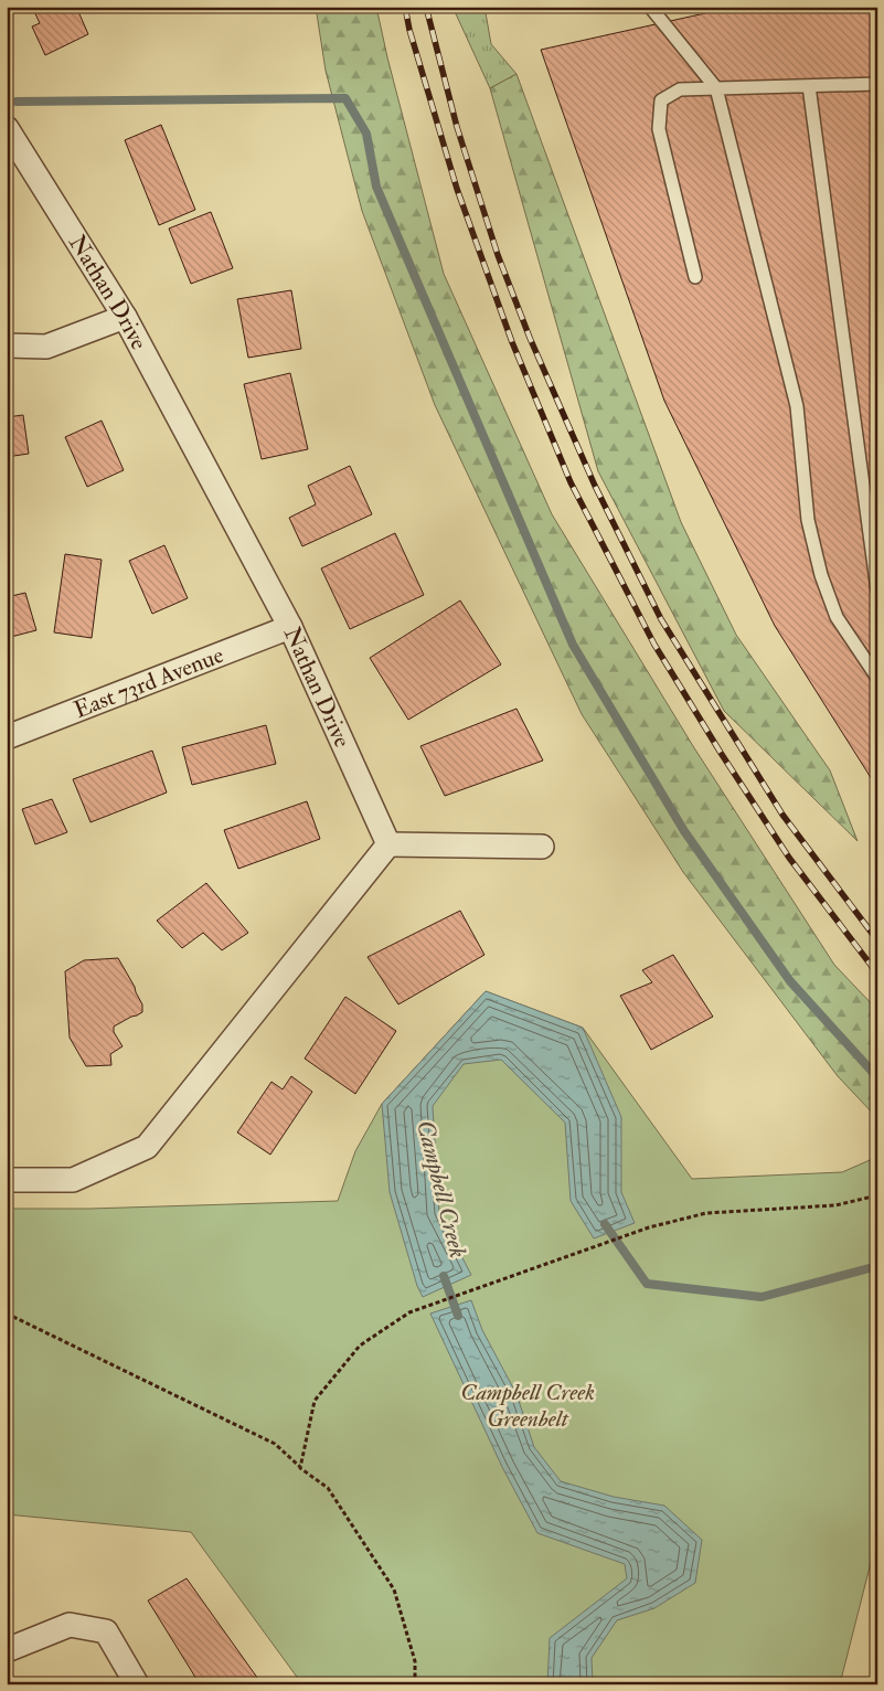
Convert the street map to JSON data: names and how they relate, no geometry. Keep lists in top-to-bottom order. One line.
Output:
{"streets":{"street":["Nathan Drive","East 73rd Avenue"]},"crossings":[["Nathan Drive","East 73rd Avenue"]],"water":["Campbell Creek"],"parks":["Campbell Creek Greenbelt"]}
